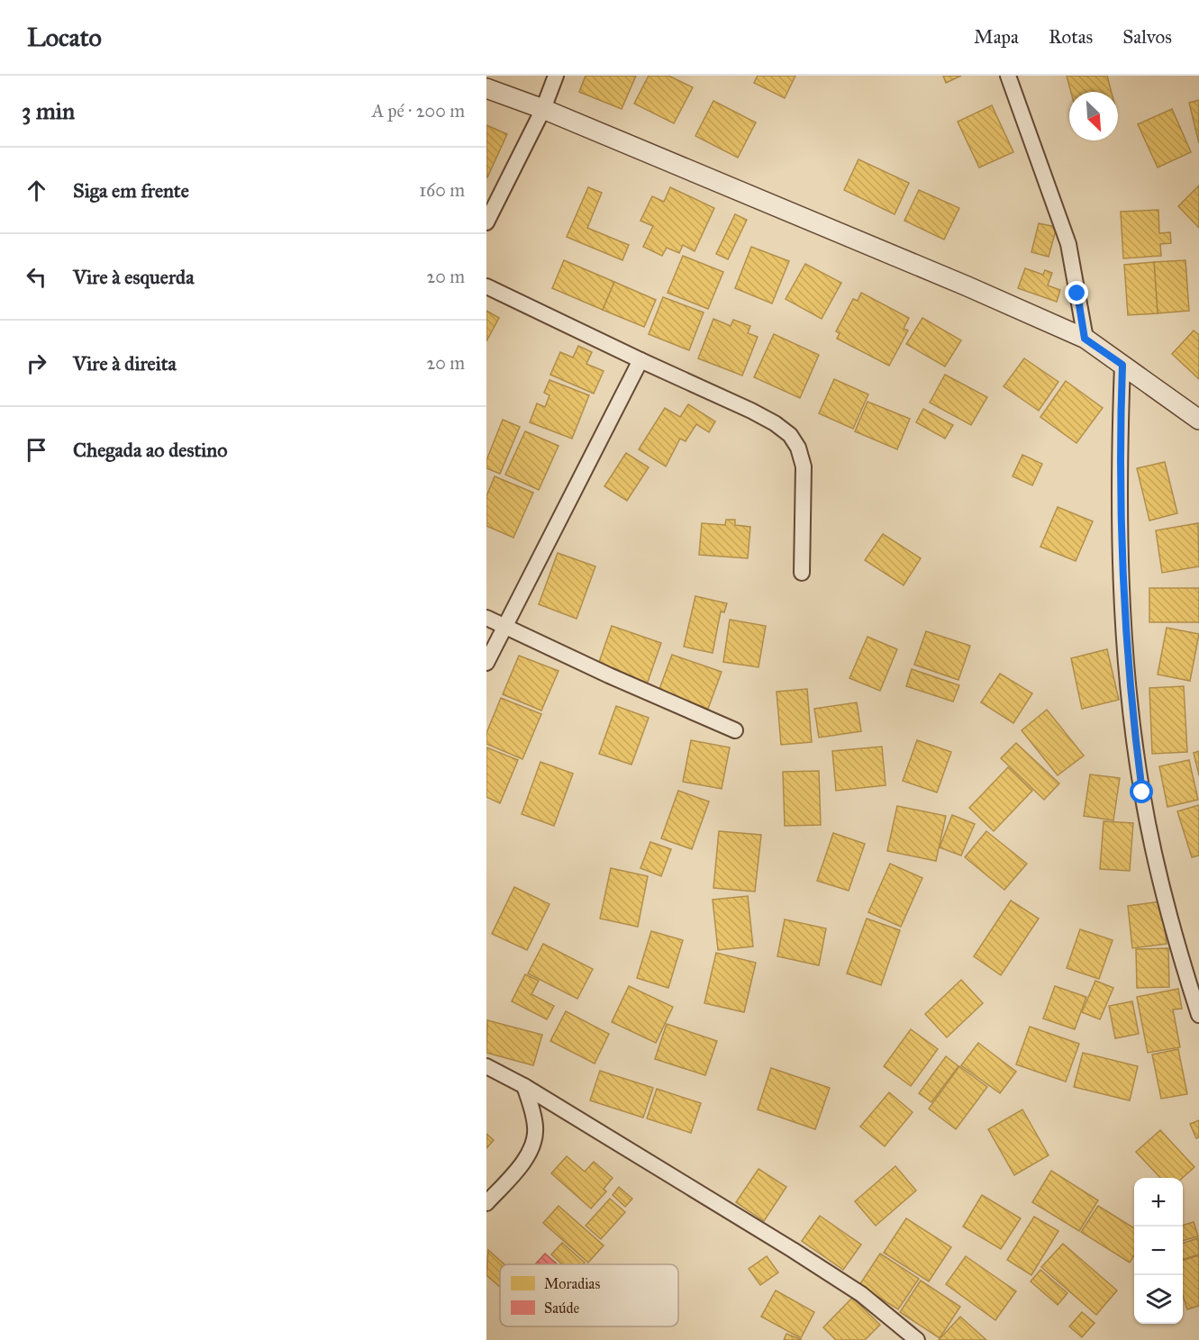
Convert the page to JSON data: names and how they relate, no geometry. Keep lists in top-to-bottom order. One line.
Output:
{"legend":["Moradias","Saúde"],"north":"bottom right","page":{"header":"Locato","nav":["Mapa","Rotas","Salvos"],"heading":["3 min","A pé · 200 m"],"list":[["Siga em frente","160 m"],["Vire à esquerda","20 m"],["Vire à direita","20 m"],"Chegada ao destino"],"map_buttons":["+","−"]}}
